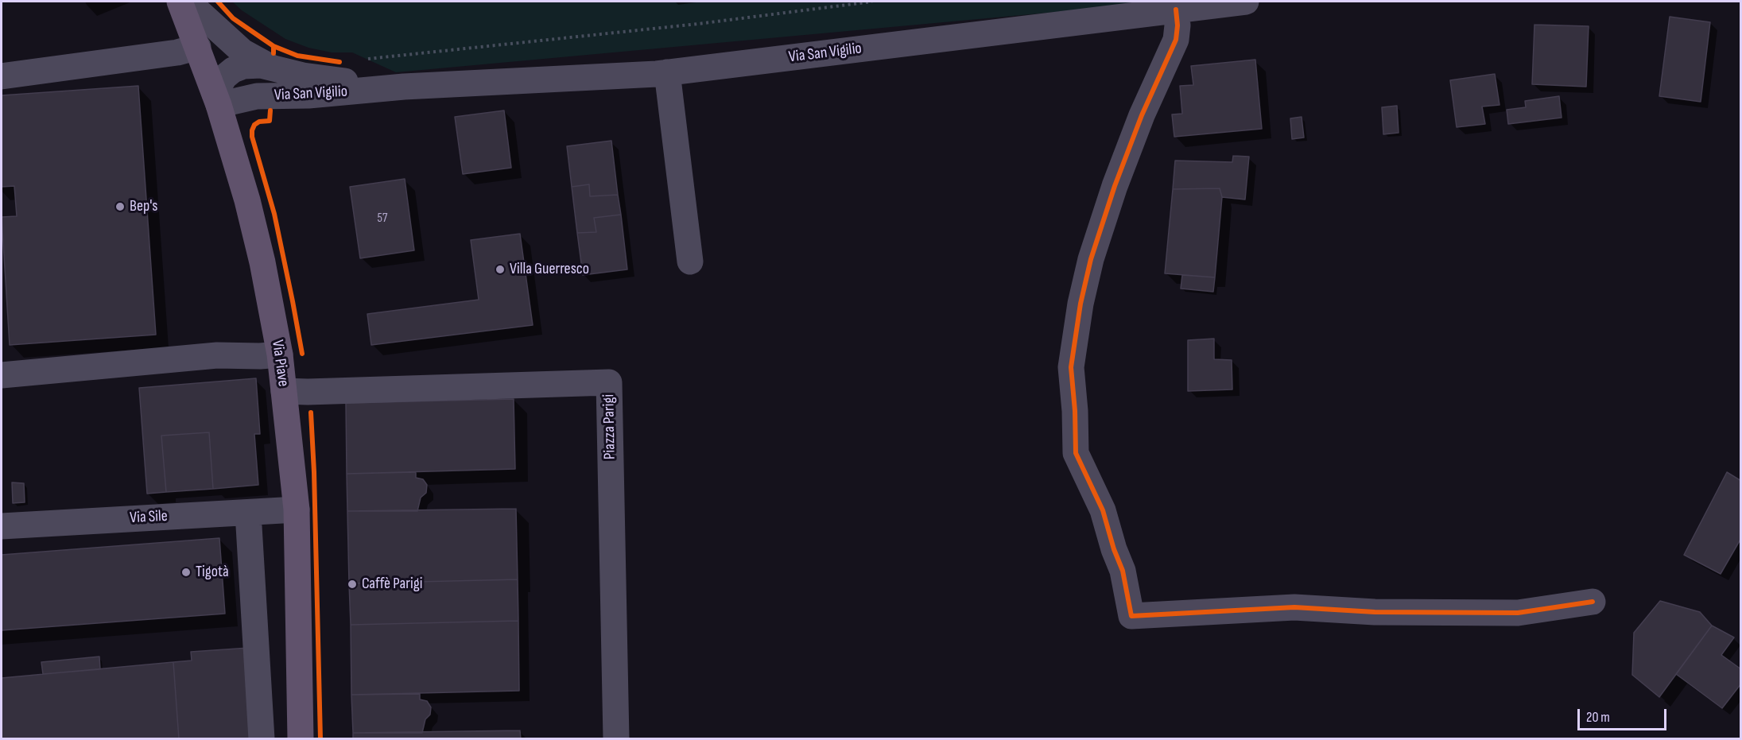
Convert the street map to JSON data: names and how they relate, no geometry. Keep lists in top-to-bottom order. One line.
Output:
{"streets":{"main road":["Via Piave"],"street":["Via San Vigilio","Piazza Parigi","Via Sile"]},"crossings":[["Via San Vigilio","Via Piave"],["Via Piave","Piazza Parigi"],["Via Piave","Via Sile"]],"places":["Bep's","Villa Guerresco","Tigotà","Caffè Parigi"],"house_numbers":["57"],"scale_bar":"20 m"}
